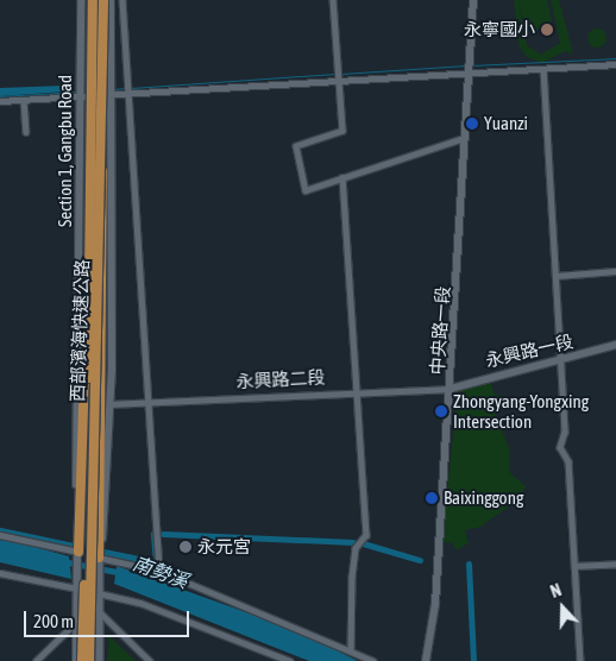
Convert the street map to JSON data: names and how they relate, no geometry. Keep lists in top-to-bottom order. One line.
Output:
{"streets":{"highway":["西部濱海快速公路"],"street":["Section 1, Gangbu Road","中央路一段","永興路一段","永興路二段"]},"crossings":[["Section 1, Gangbu Road","西部濱海快速公路"],["Section 1, Gangbu Road","永興路二段"],["中央路一段","永興路一段"],["中央路一段","永興路二段"],["永興路一段","永興路二段"]],"water":["南勢溪"],"places":["永寧國小","Yuanzi","Zhongyang-Yongxing Intersection","Baixinggong","永元宮"],"scale_bar":"200 m","north":"top"}
